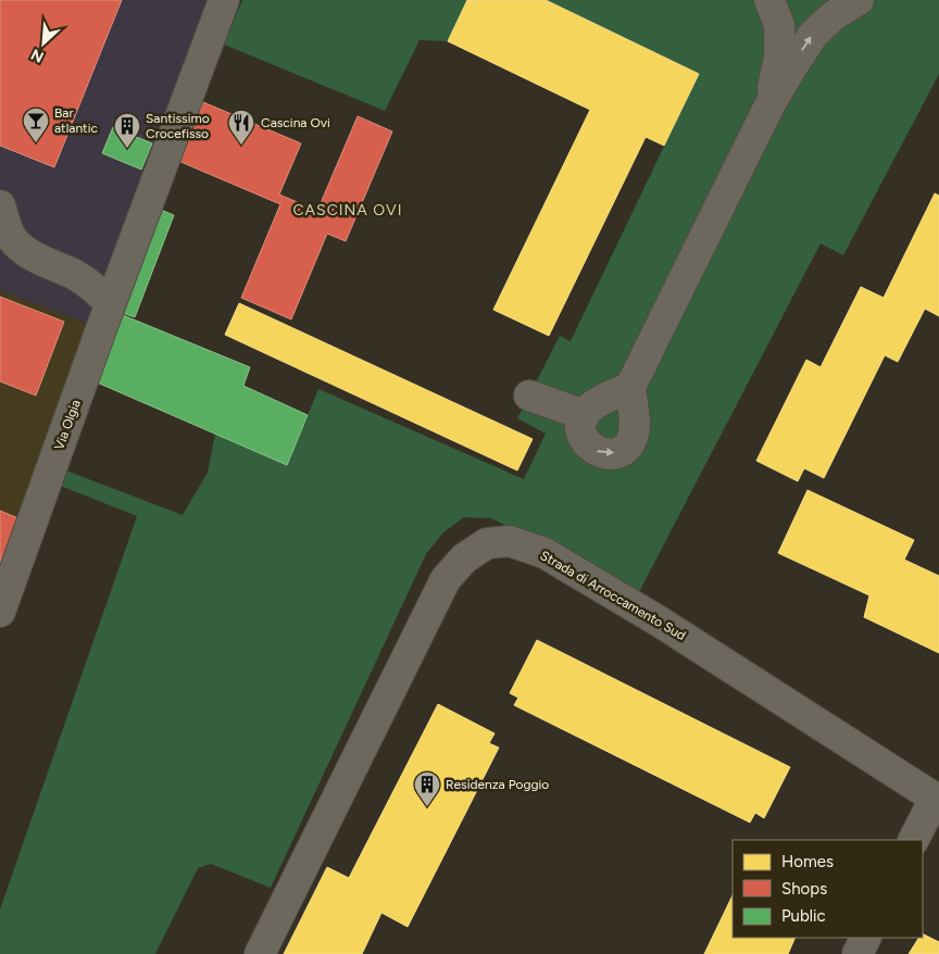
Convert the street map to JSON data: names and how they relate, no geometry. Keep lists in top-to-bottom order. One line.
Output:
{"streets":{"street":["Via Olgia","Strada di Arroccamento Sud"]},"districts":["CASCINA OVI"],"places":{"bar":["Bar atlantic"],"restaurant":["Cascina Ovi"],"building":["Santissimo Crocefisso","Residenza Poggio"]},"legend":["Homes","Shops","Public"],"north":"bottom left"}
